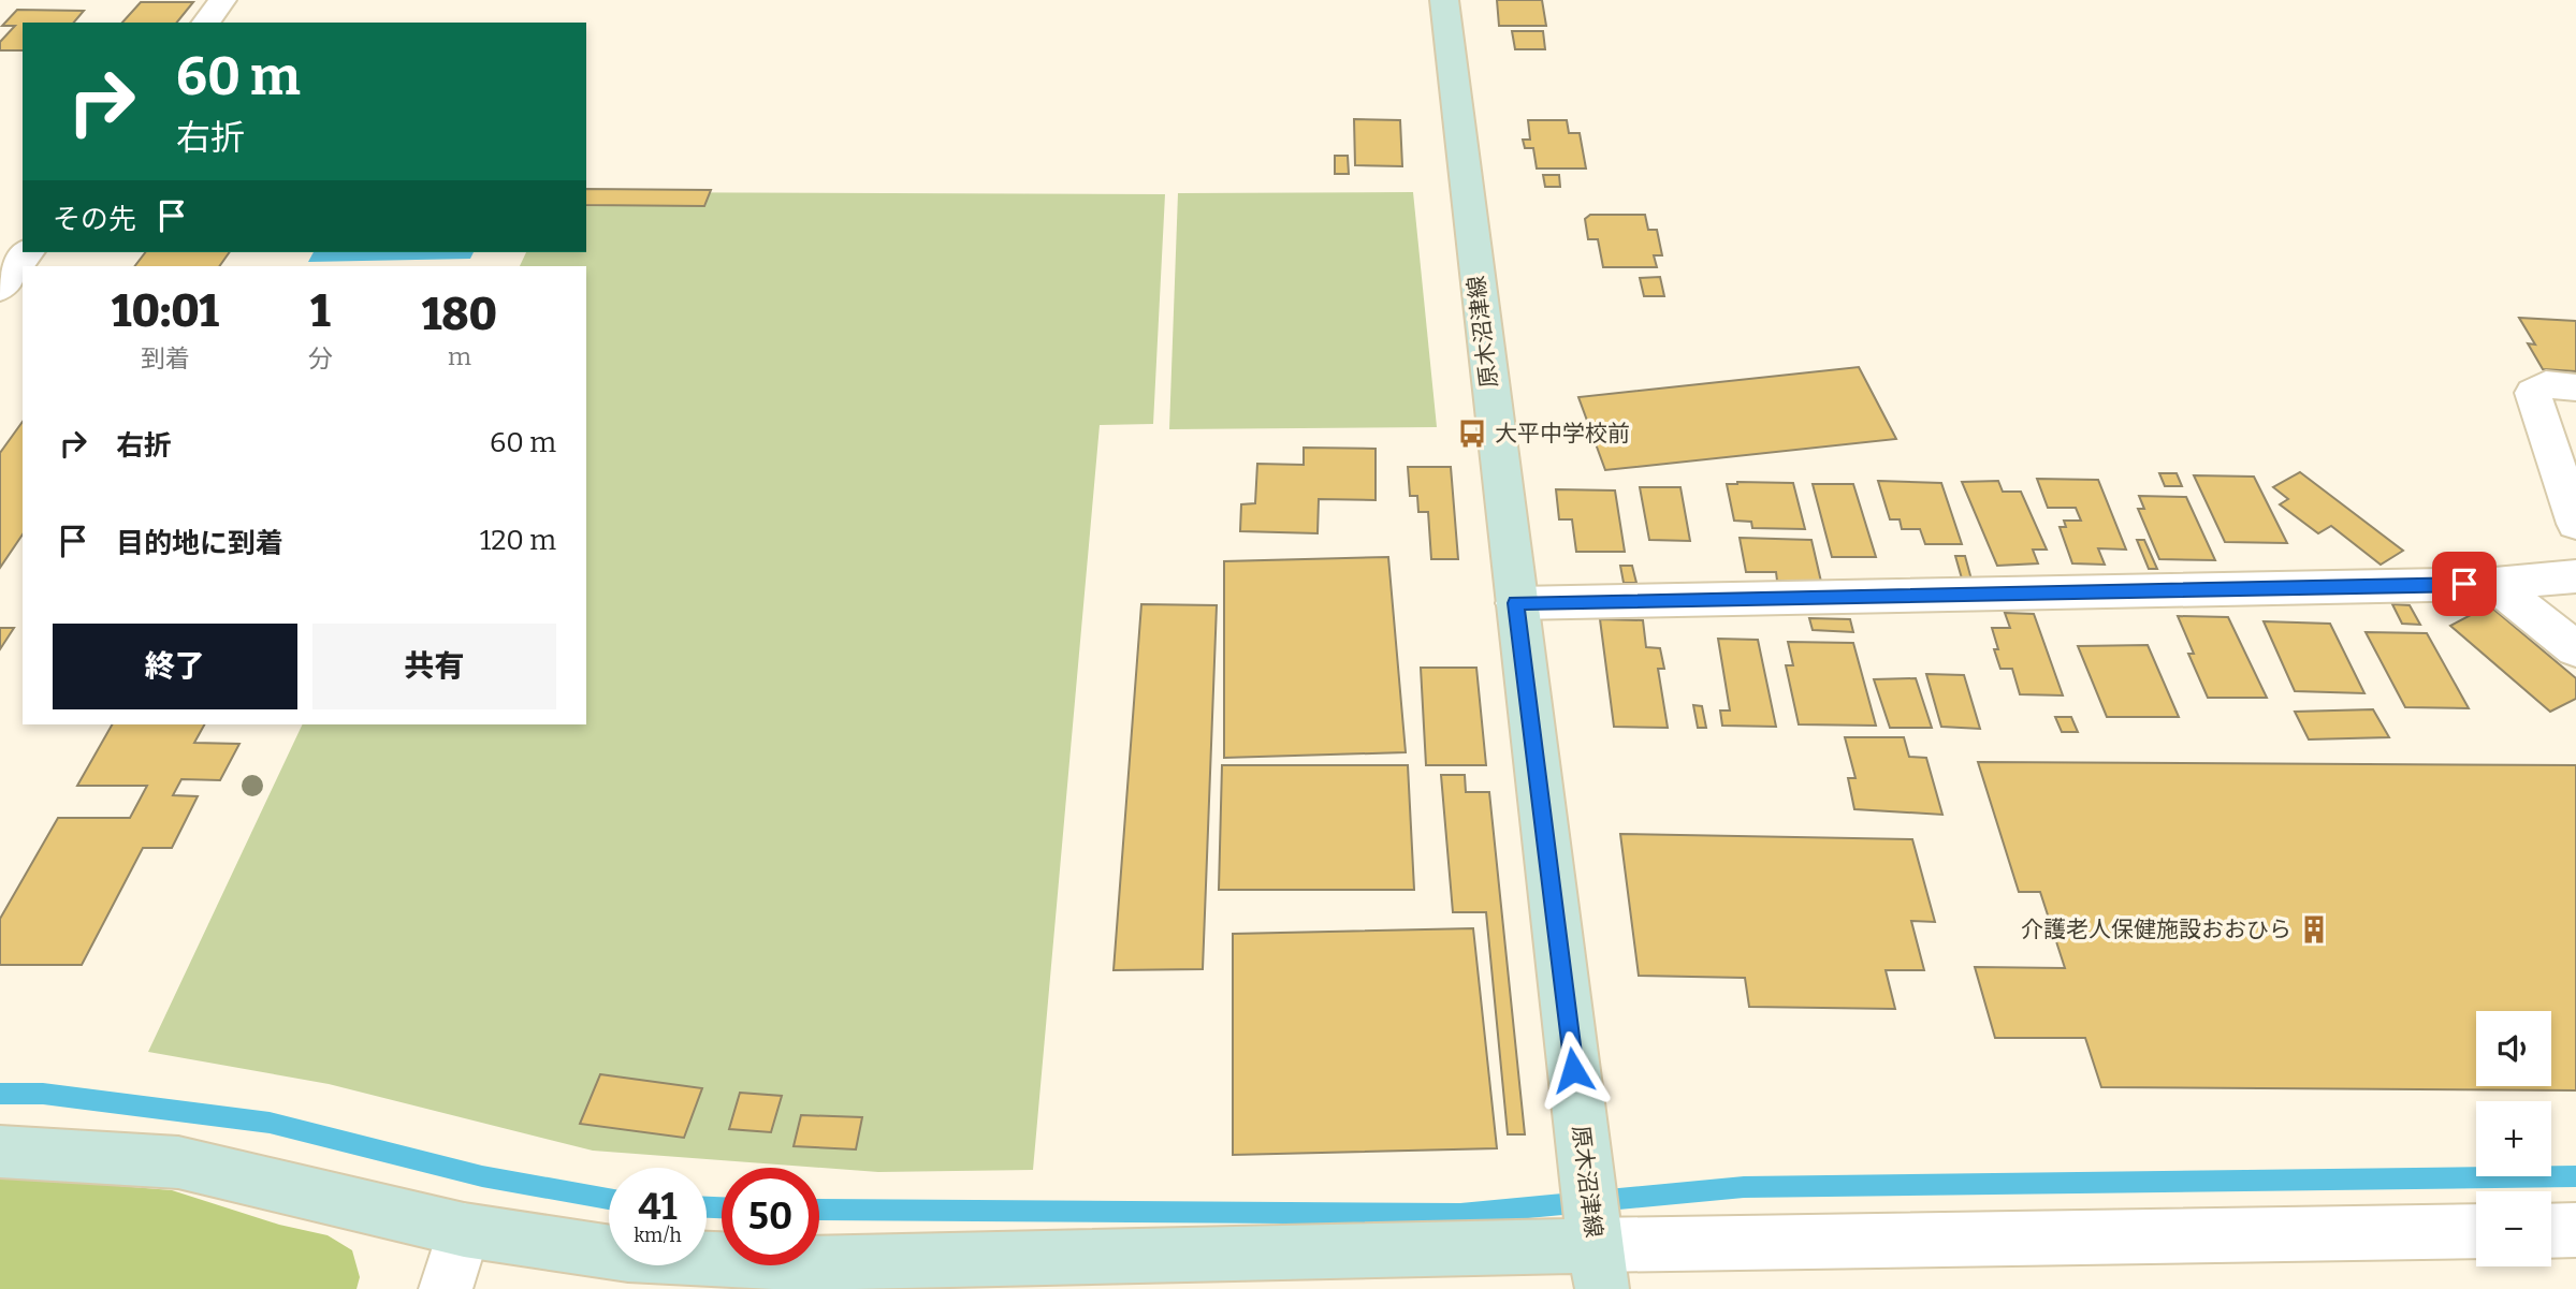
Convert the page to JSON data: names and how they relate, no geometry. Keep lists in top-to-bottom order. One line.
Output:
{"streets":{"main road":["原木沼津線"]},"places":{"bus stop":["大平中学校前"],"building":["介護老人保健施設おおひら"]},"page":{"turn":["60 m","右折"],"then":"その先","eta":["10:01","到着","1","分","180","m"],"list":[{"name":"右折","value":"60 m"},{"name":"目的地に到着","value":"120 m"}],"buttons":["終了","共有"],"map_buttons":["+","−"],"speed":"41 km/h","limit":"50"}}
